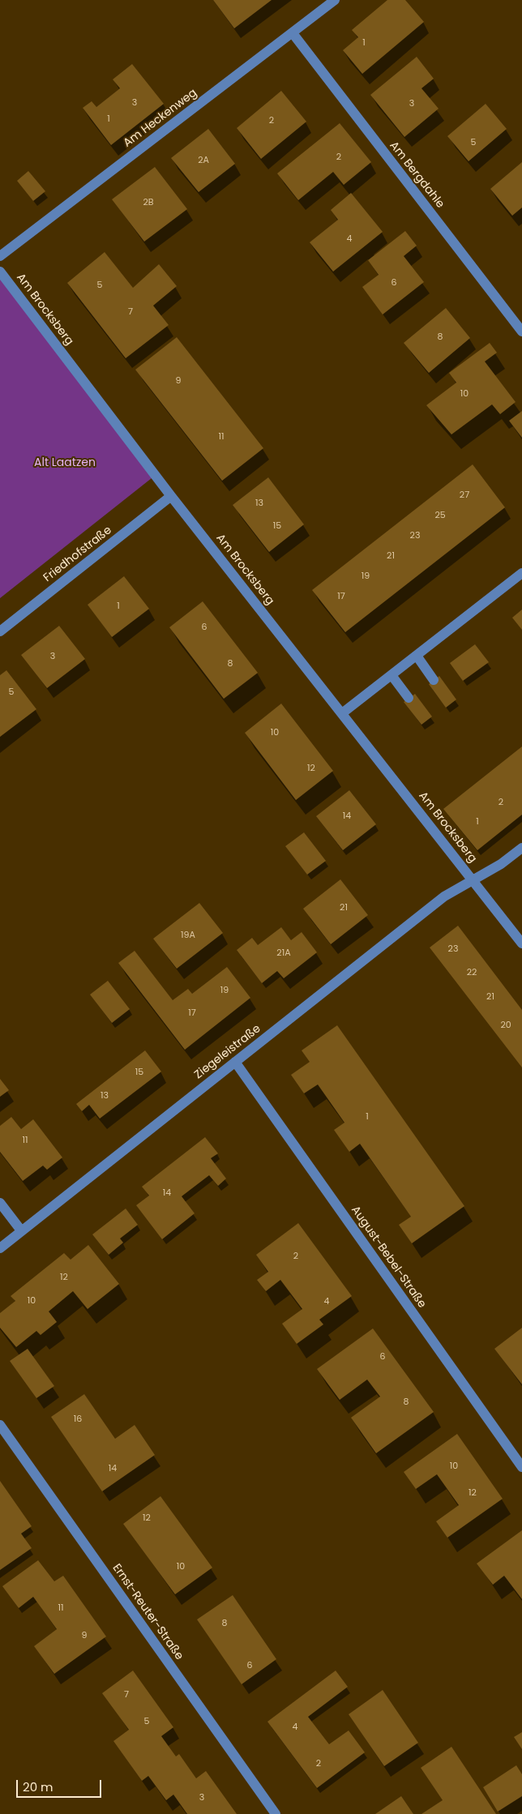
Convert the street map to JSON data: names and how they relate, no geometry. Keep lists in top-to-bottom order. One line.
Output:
{"streets":{"street":["Am Heckenweg","Am Bergdahle","Am Brocksberg","Friedhofstraße","Ziegeleistraße","August-Bebel-Straße","Ernst-Reuter-Straße"]},"crossings":[["Am Heckenweg","Am Bergdahle"],["Am Brocksberg","Friedhofstraße"],["Am Brocksberg","Ziegeleistraße"],["Ziegeleistraße","August-Bebel-Straße"]],"parks":["Alt Laatzen"],"house_numbers":["1","3","3","1","2","5","2","2A","2B","4","6","5","7","8","9","10","11","27","13","25","15","23","21","19","17","1","6","3","8","5","10","12","2","14","1","21","19A","23","21A","22","19","21","17","20","15","13","1","11","14","2","12","10","4","6","8","16","10","14","12","12","10","11","8","9","6","7","5","4","2","3"],"scale_bar":"20 m"}
